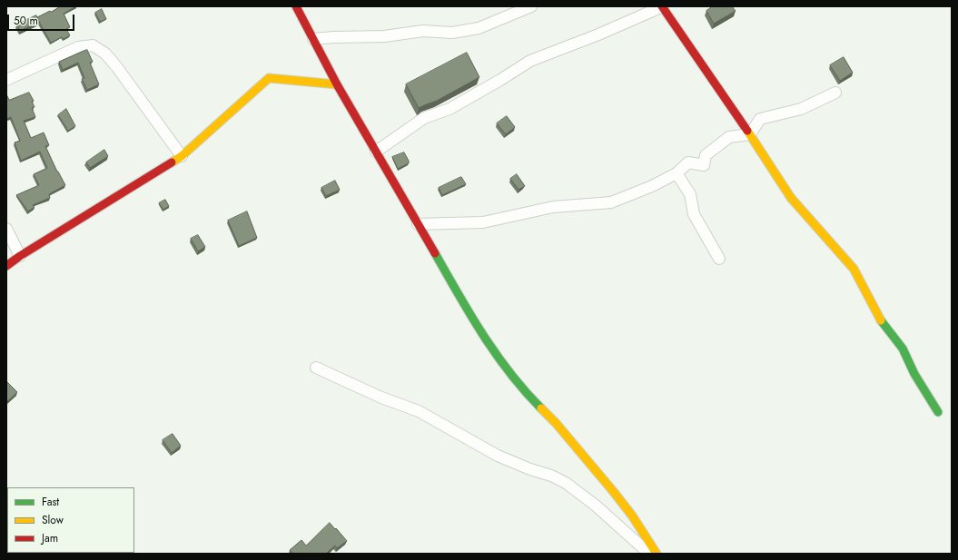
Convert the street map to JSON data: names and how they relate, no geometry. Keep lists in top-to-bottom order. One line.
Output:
{"legend":["Fast","Slow","Jam"],"scale_bar":"50 m"}
